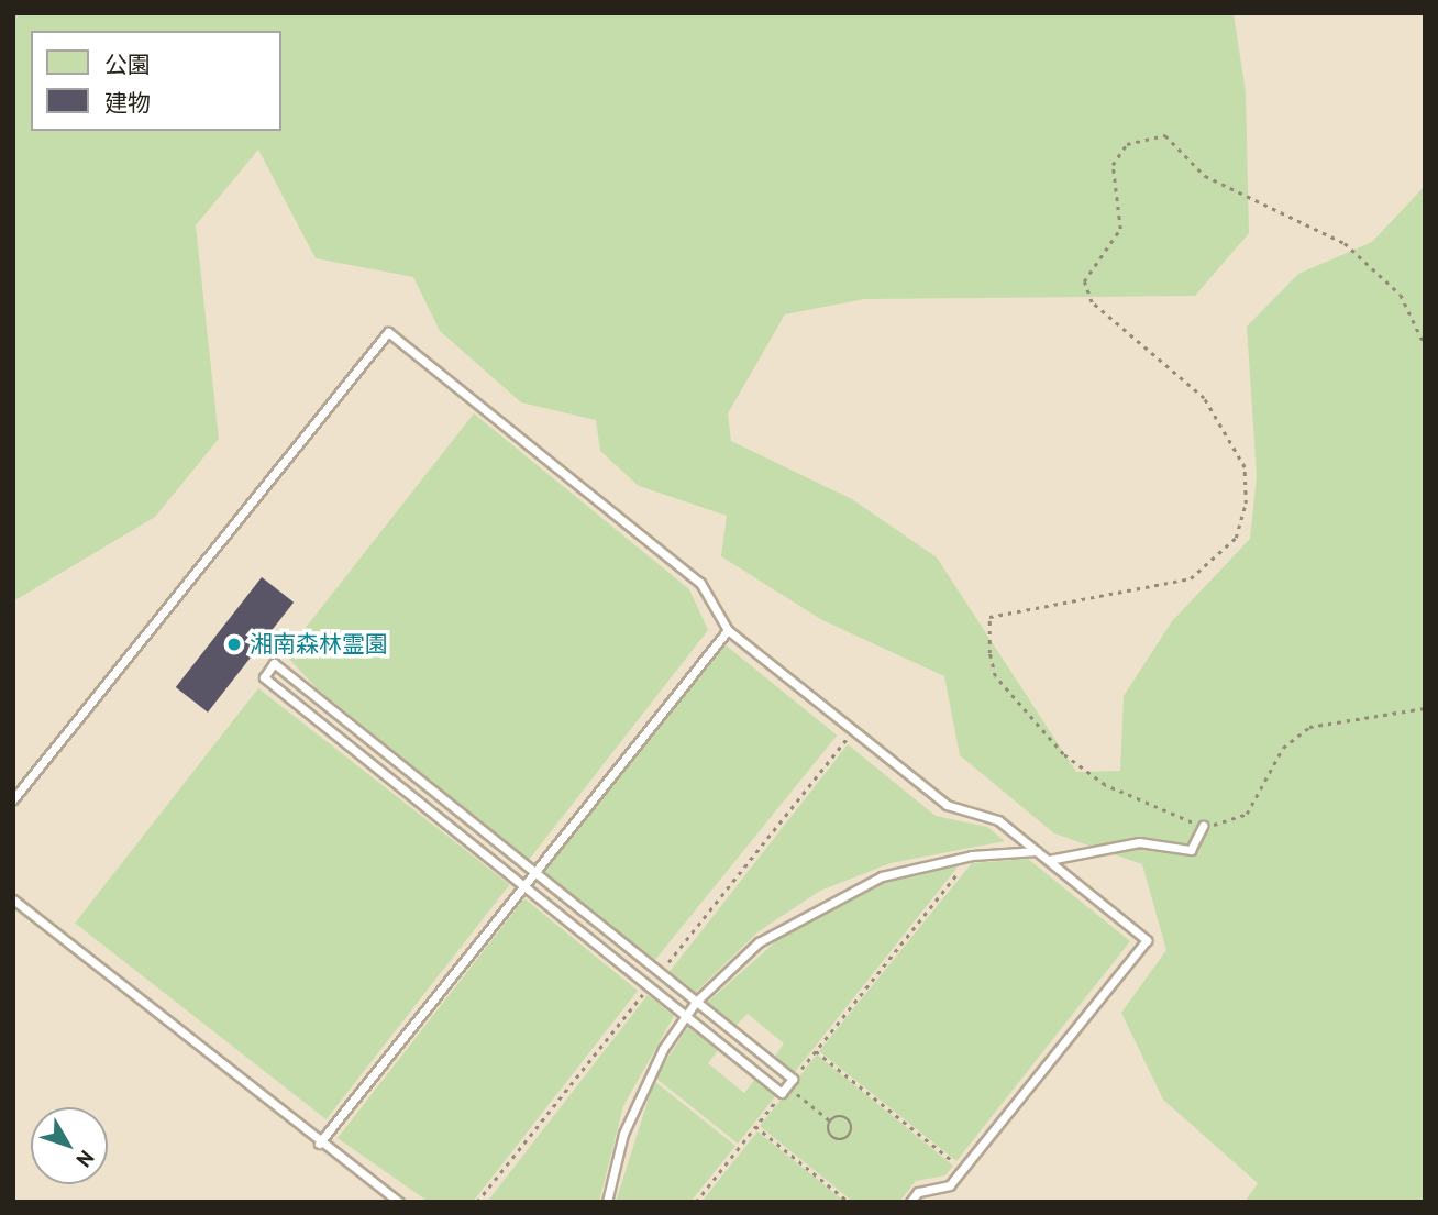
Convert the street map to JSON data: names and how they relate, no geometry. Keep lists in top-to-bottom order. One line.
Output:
{"places":["湘南森林霊園"],"legend":["公園","建物"],"north":"bottom right"}
